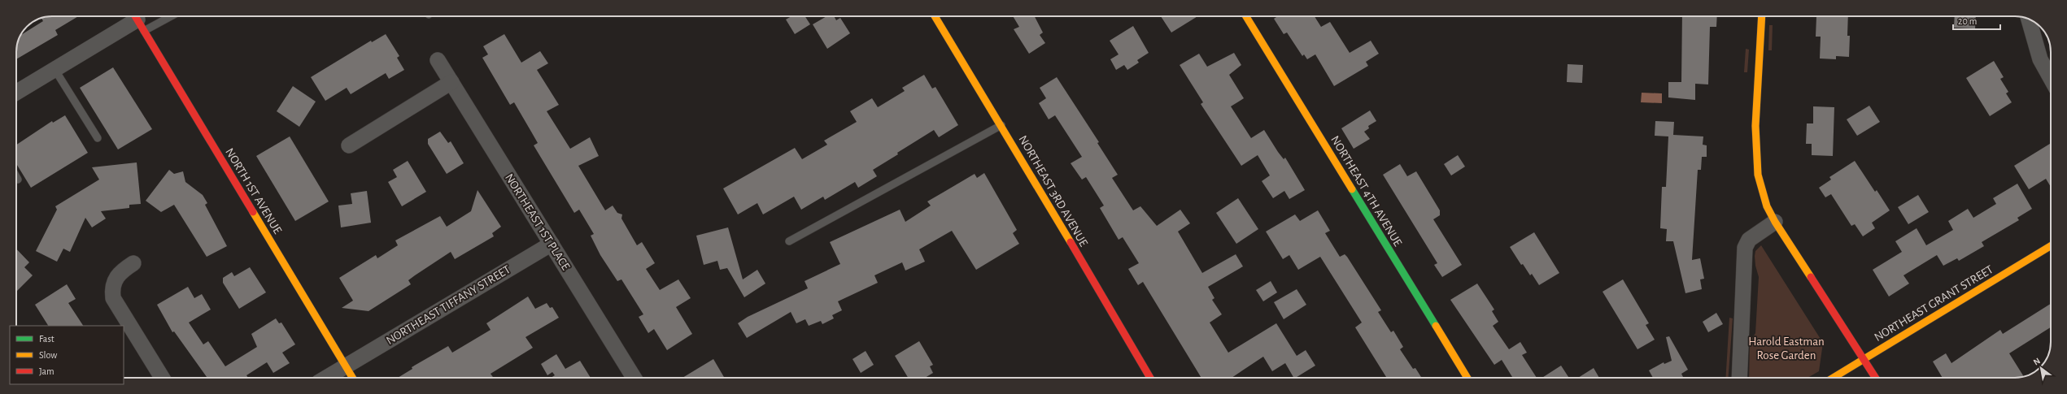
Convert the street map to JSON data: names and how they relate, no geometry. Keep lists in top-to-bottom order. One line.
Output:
{"streets":{"street":["NORTH 1ST AVENUE","NORTHEAST 3RD AVENUE","NORTHEAST 4TH AVENUE","NORTHEAST 1ST PLACE","NORTHEAST GRANT STREET","NORTHEAST TIFFANY STREET"]},"crossings":[["NORTH 1ST AVENUE","NORTHEAST TIFFANY STREET"],["NORTHEAST 1ST PLACE","NORTHEAST TIFFANY STREET"]],"parks":["Harold Eastman Rose Garden"],"legend":["Fast","Slow","Jam"],"scale_bar":"20 m","north":"top left"}
